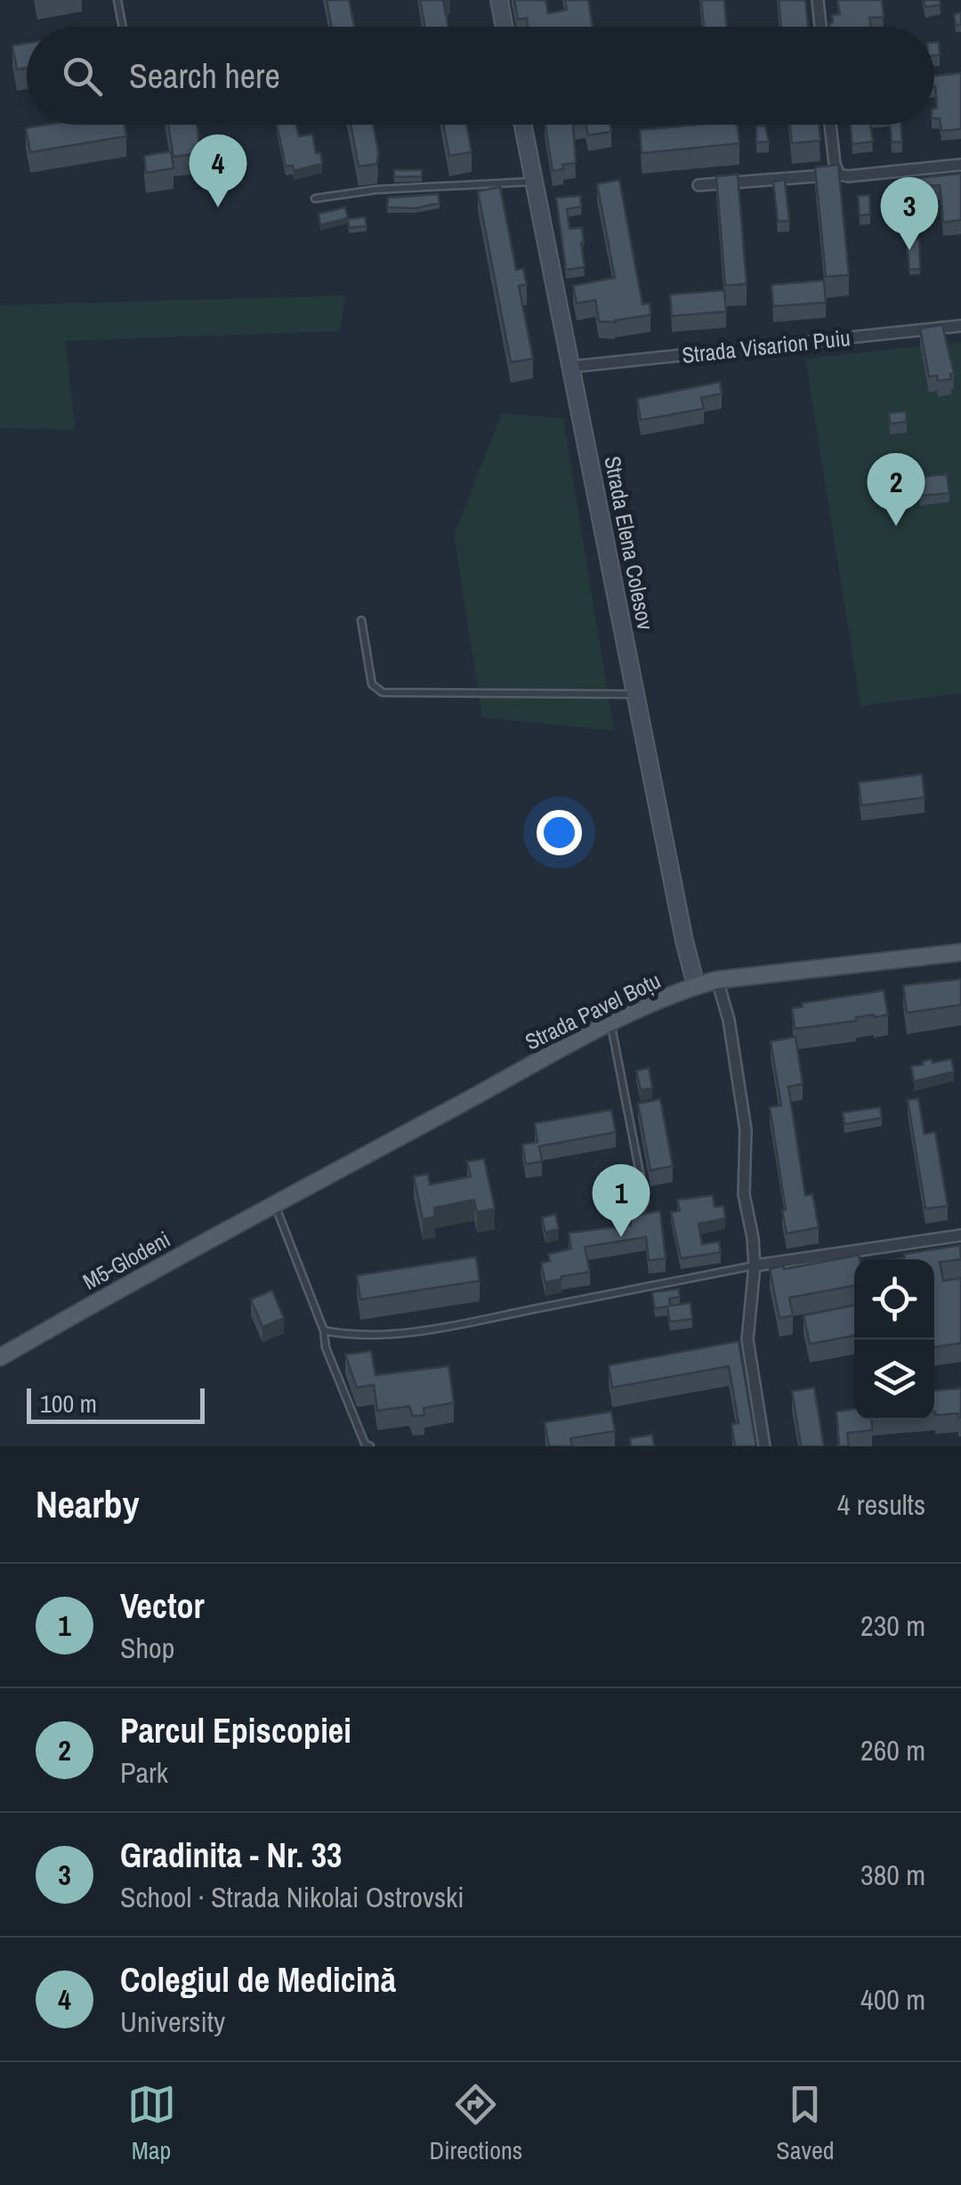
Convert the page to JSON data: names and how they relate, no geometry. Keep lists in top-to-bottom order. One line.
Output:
{"streets":{"main road":["Strada Pavel Boțu","M5-Glodeni"],"street":["Strada Visarion Puiu","Strada Elena Colesov"]},"crossings":[["Strada Visarion Puiu","Strada Elena Colesov"],["Strada Elena Colesov","Strada Pavel Boțu"],["Strada Pavel Boțu","M5-Glodeni"]],"scale_bar":"100 m","page":{"search":"Search here","pins":["4","3","2","1"],"scale":"100 m","heading":["Nearby","4 results"],"list":[{"mark":"1","name":"Vector","note":"Shop","value":"230 m"},{"mark":"2","name":"Parcul Episcopiei","note":"Park","value":"260 m"},{"mark":"3","name":"Gradinita - Nr. 33","note":"School · Strada Nikolai Ostrovski","value":"380 m"},{"mark":"4","name":"Colegiul de Medicină","note":"University","value":"400 m"}],"nav":["Map","Directions","Saved"]}}
